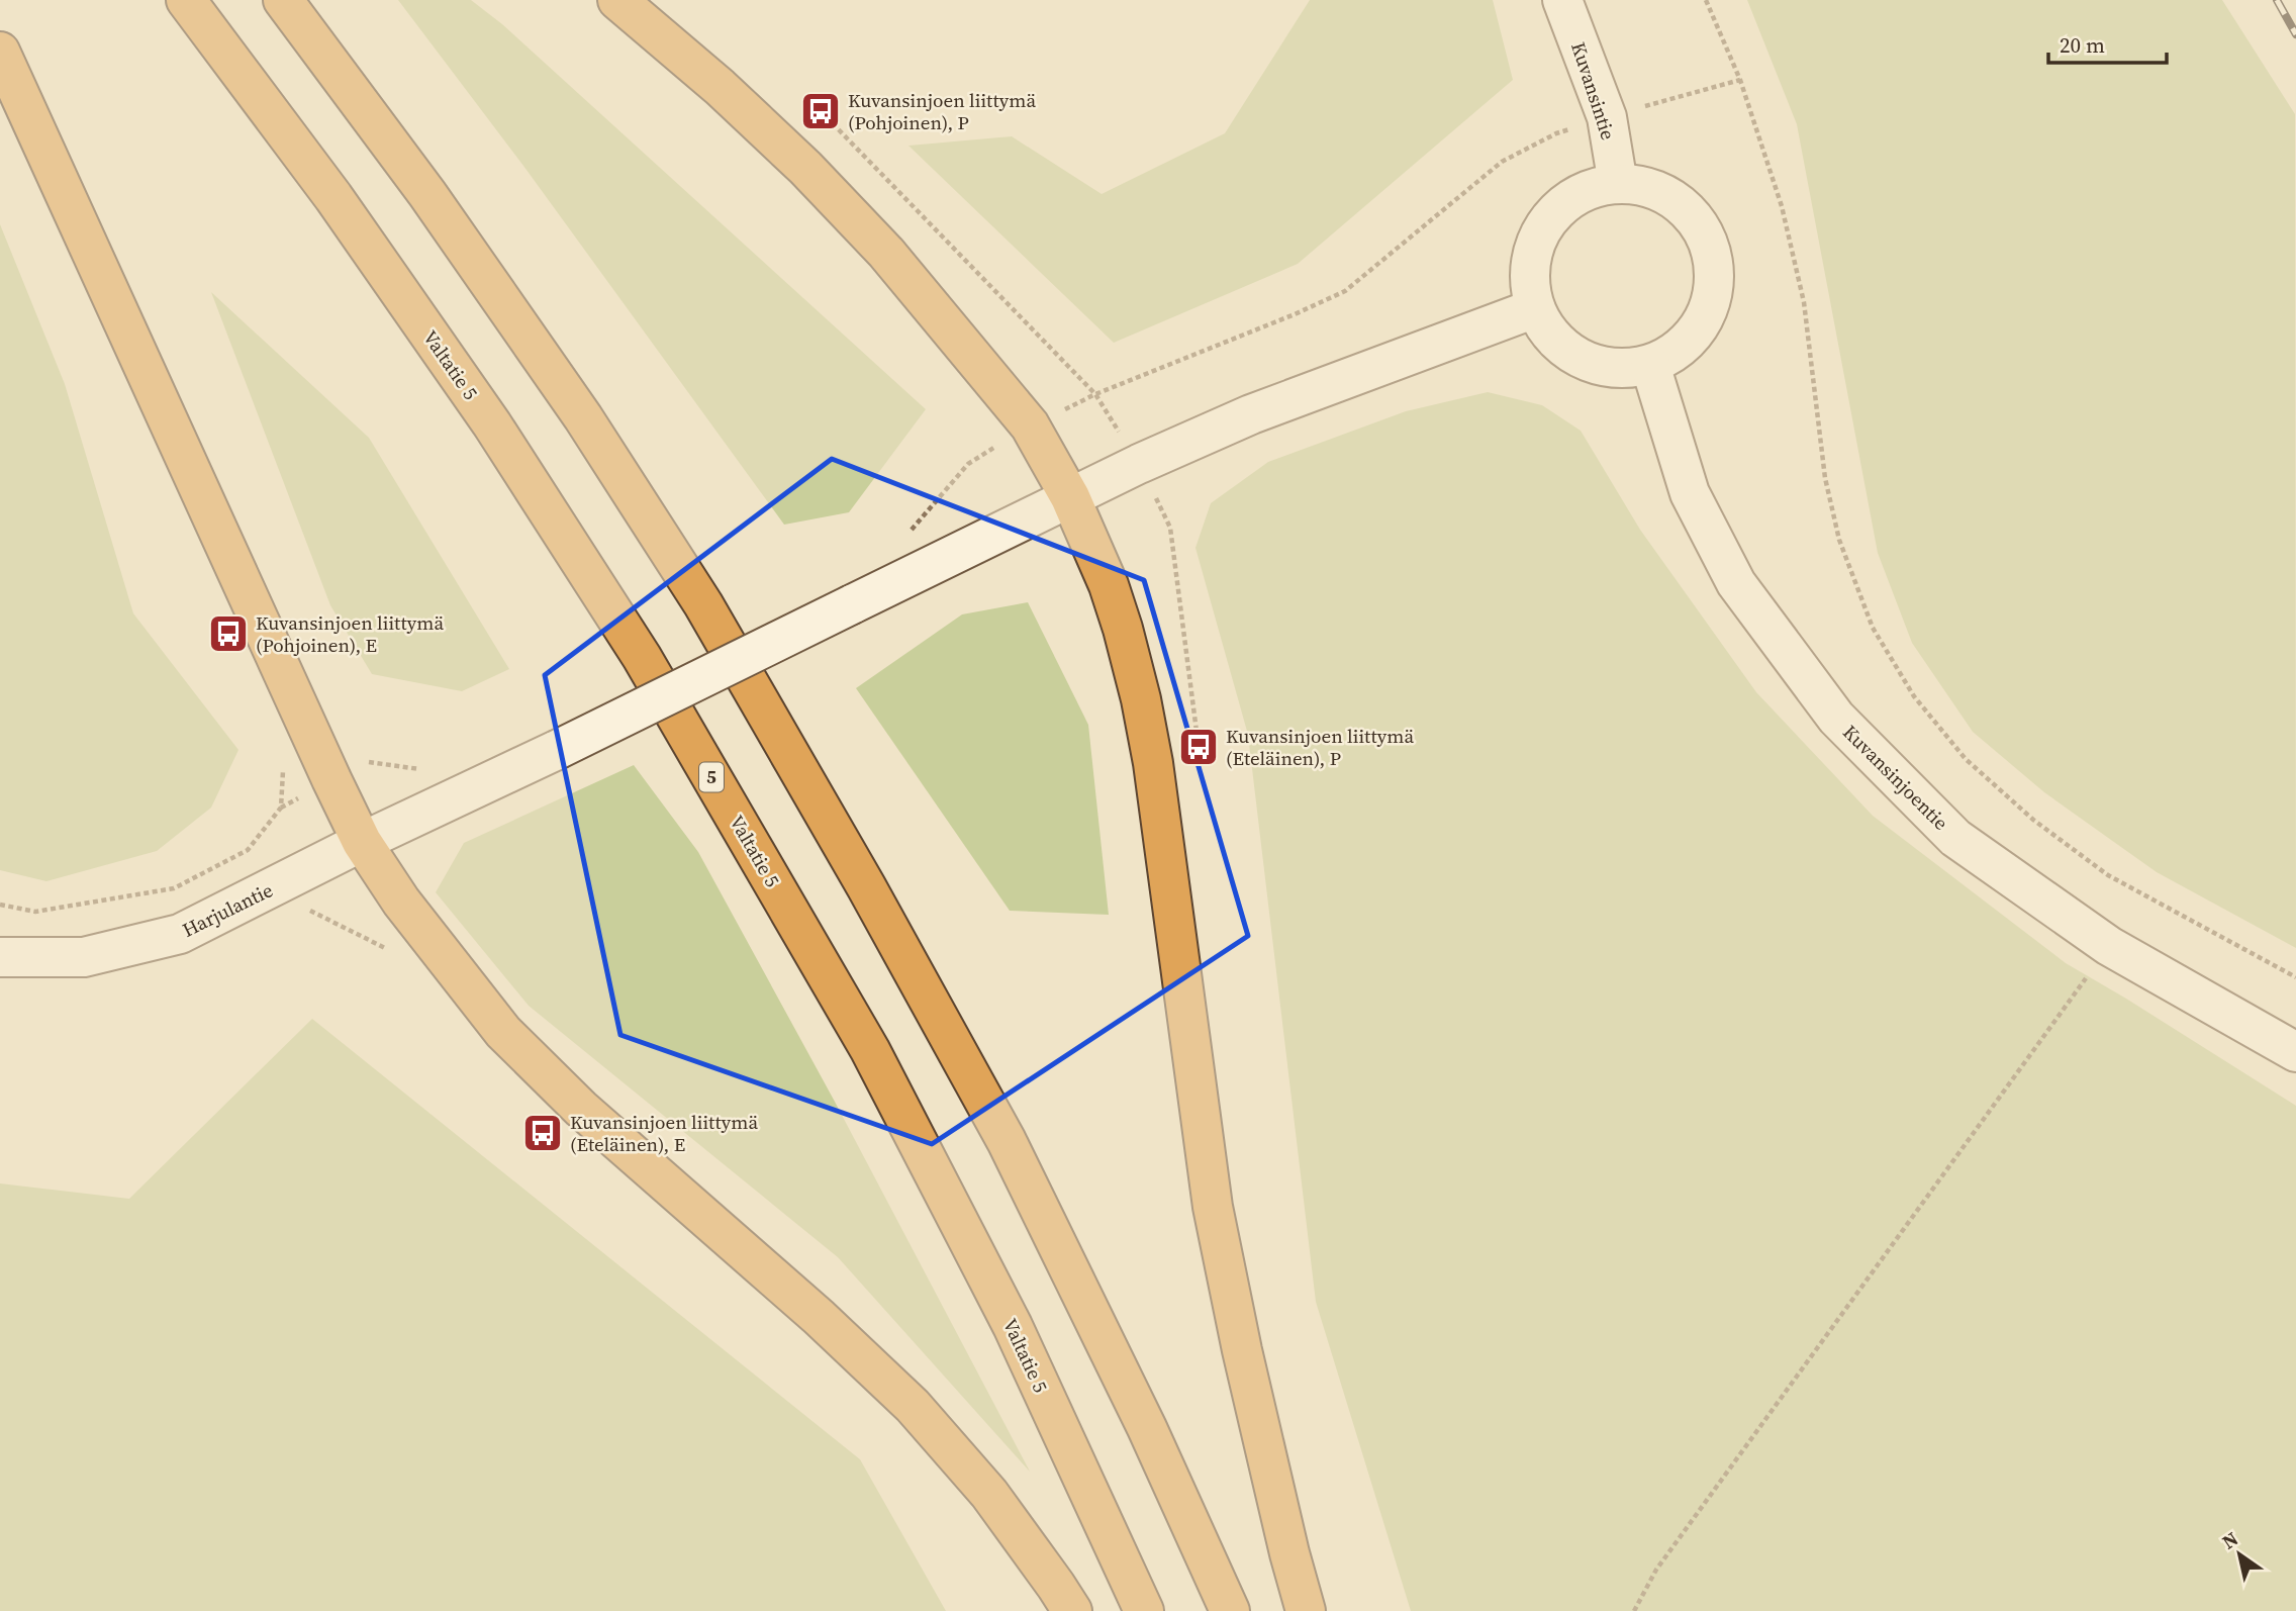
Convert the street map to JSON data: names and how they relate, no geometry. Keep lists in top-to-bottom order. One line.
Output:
{"streets":{"highway":["Valtatie 5","5"],"street":["Kuvansintie","Kuvansinjoentie","Harjulantie"]},"crossings":[["Kuvansintie","Kuvansinjoentie"],["Kuvansintie","Harjulantie"],["Kuvansinjoentie","Harjulantie"]],"places":{"bus stop":["Kuvansinjoen liittymä (Pohjoinen), P","Kuvansinjoen liittymä (Pohjoinen), E","Kuvansinjoen liittymä (Eteläinen), P","Kuvansinjoen liittymä (Eteläinen), E"]},"scale_bar":"20 m","north":"top left"}
